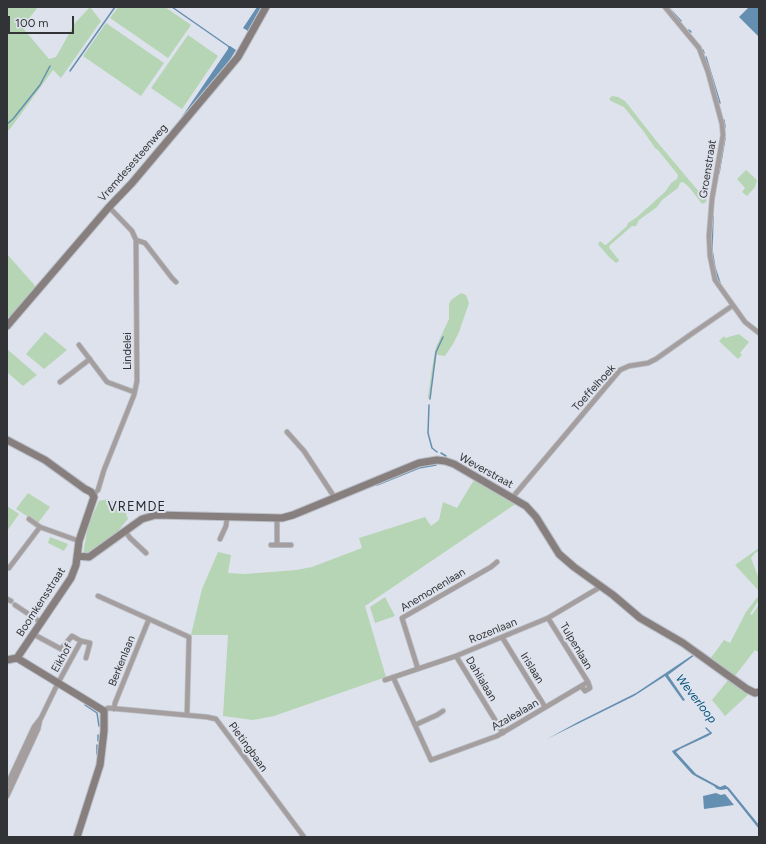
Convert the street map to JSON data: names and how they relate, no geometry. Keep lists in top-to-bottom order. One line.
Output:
{"streets":{"street":["Vremdesesteenweg","Groenstraat","Lindelei","Toeffelhoek","Weverstraat","Anemonenlaan","Boomkensstraat","Rozenlaan","Tulpenlaan","Eikhof","Berkenlaan","Irislaan","Dahlialaan","Azalealaan","Pietingbaan"]},"crossings":[["Groenstraat","Toeffelhoek"],["Lindelei","Boomkensstraat"],["Toeffelhoek","Weverstraat"],["Weverstraat","Rozenlaan"],["Anemonenlaan","Rozenlaan"],["Boomkensstraat","Eikhof"],["Rozenlaan","Tulpenlaan"],["Rozenlaan","Irislaan"],["Rozenlaan","Dahlialaan"],["Tulpenlaan","Azalealaan"],["Berkenlaan","Pietingbaan"],["Irislaan","Azalealaan"],["Dahlialaan","Azalealaan"]],"districts":["VREMDE"],"water":["Weverloop"],"scale_bar":"100 m"}
